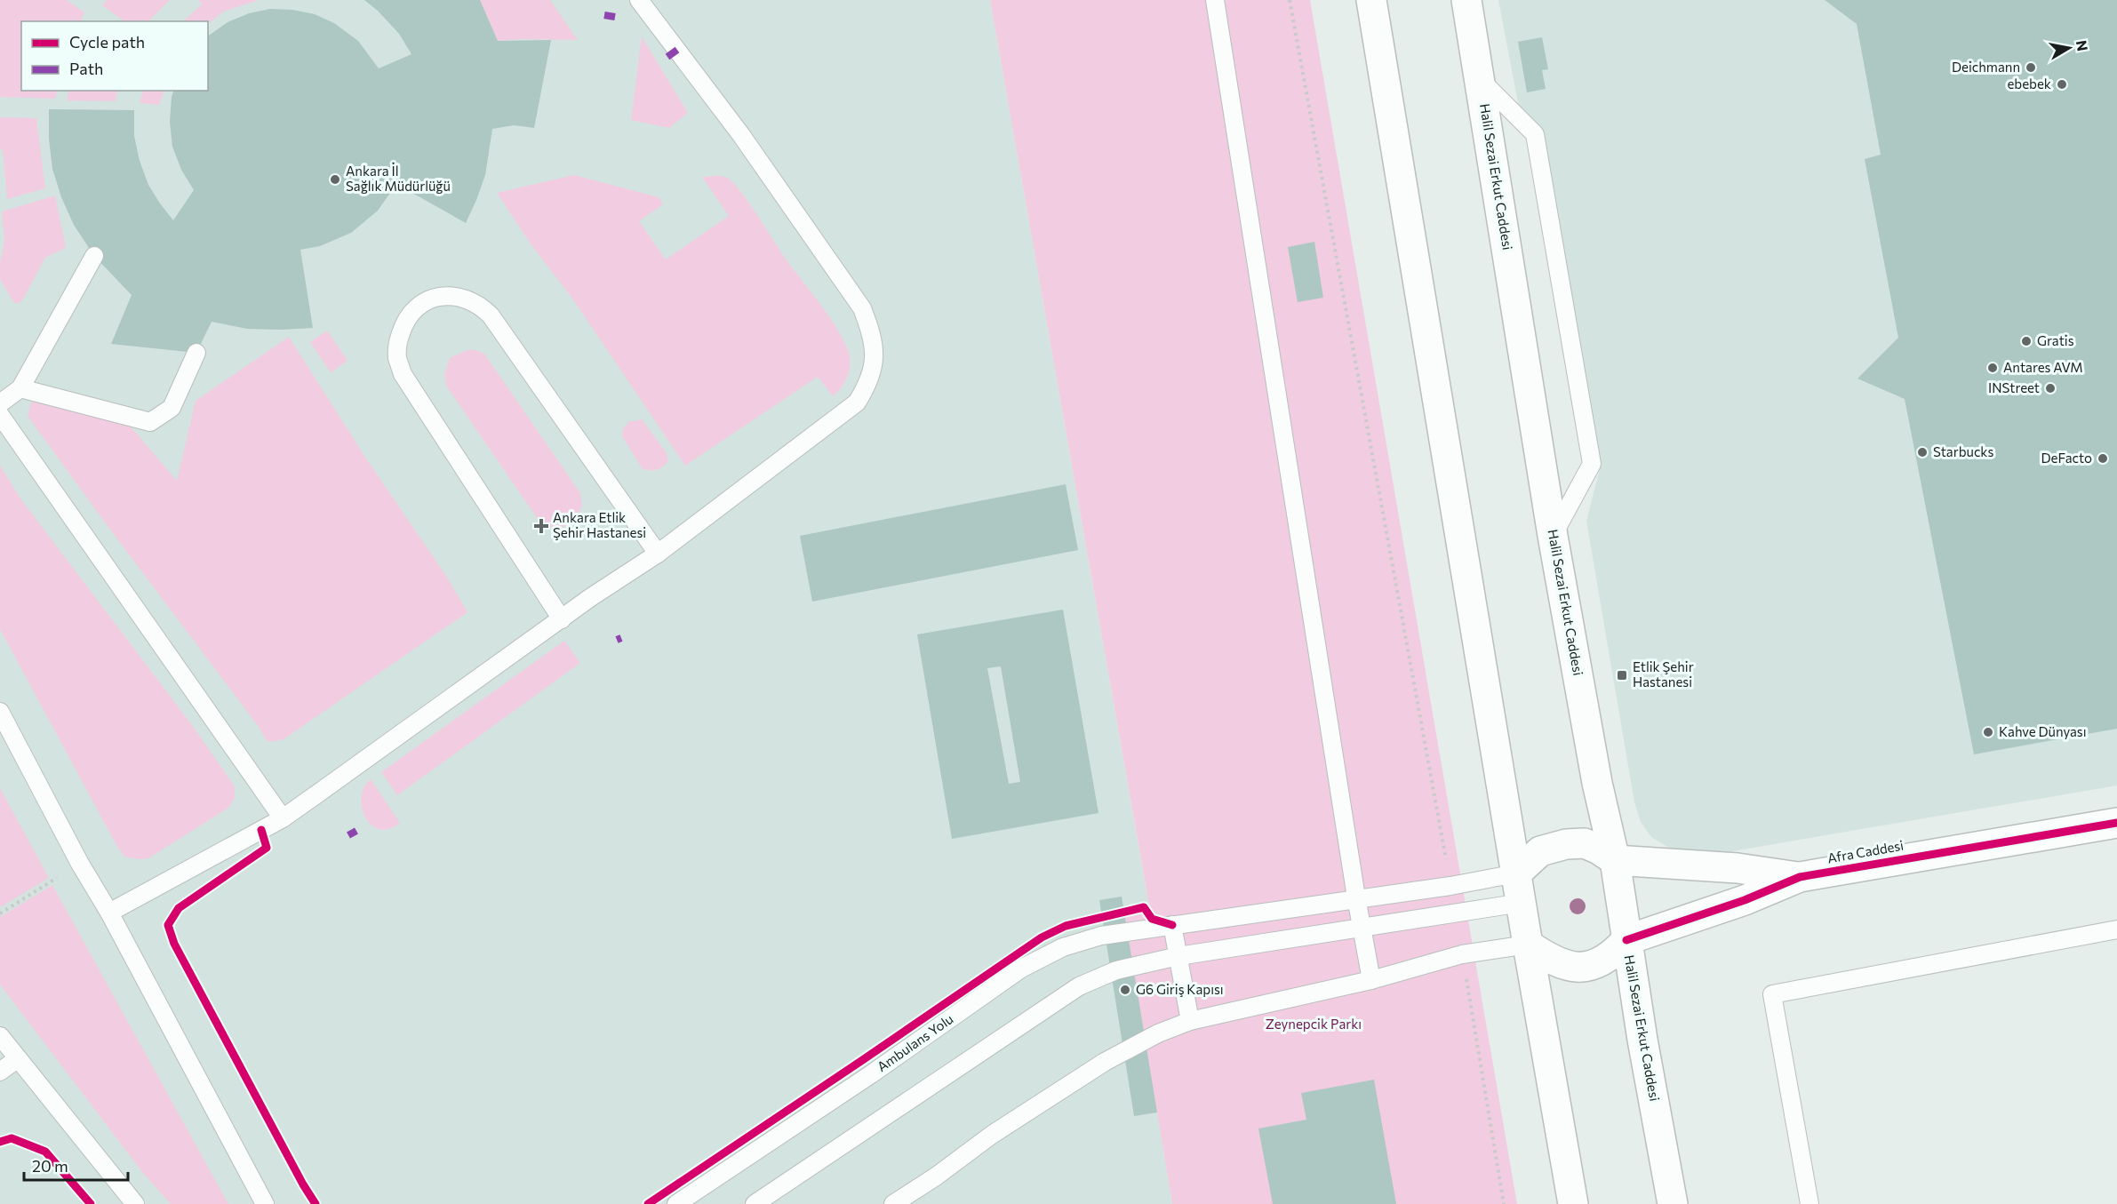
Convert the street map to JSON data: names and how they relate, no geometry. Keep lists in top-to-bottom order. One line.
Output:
{"streets":{"main road":["Halil Sezai Erkut Caddesi","Afra Caddesi"],"lane":["Ambulans Yolu"]},"crossings":[["Halil Sezai Erkut Caddesi","Afra Caddesi"],["Halil Sezai Erkut Caddesi","Ambulans Yolu"],["Afra Caddesi","Ambulans Yolu"]],"parks":["Zeynepcik Parkı"],"places":{"other":["Deichmann","ebebek","Ankara İl Sağlık Müdürlüğü","Gratis","Antares AVM","INStreet","Starbucks","DeFacto","Kahve Dünyası","G6 Giriş Kapısı"],"health":["Ankara Etlik Şehir Hastanesi"],"transit":["Etlik Şehir Hastanesi"]},"legend":["Cycle path","Path"],"scale_bar":"20 m","north":"right"}
